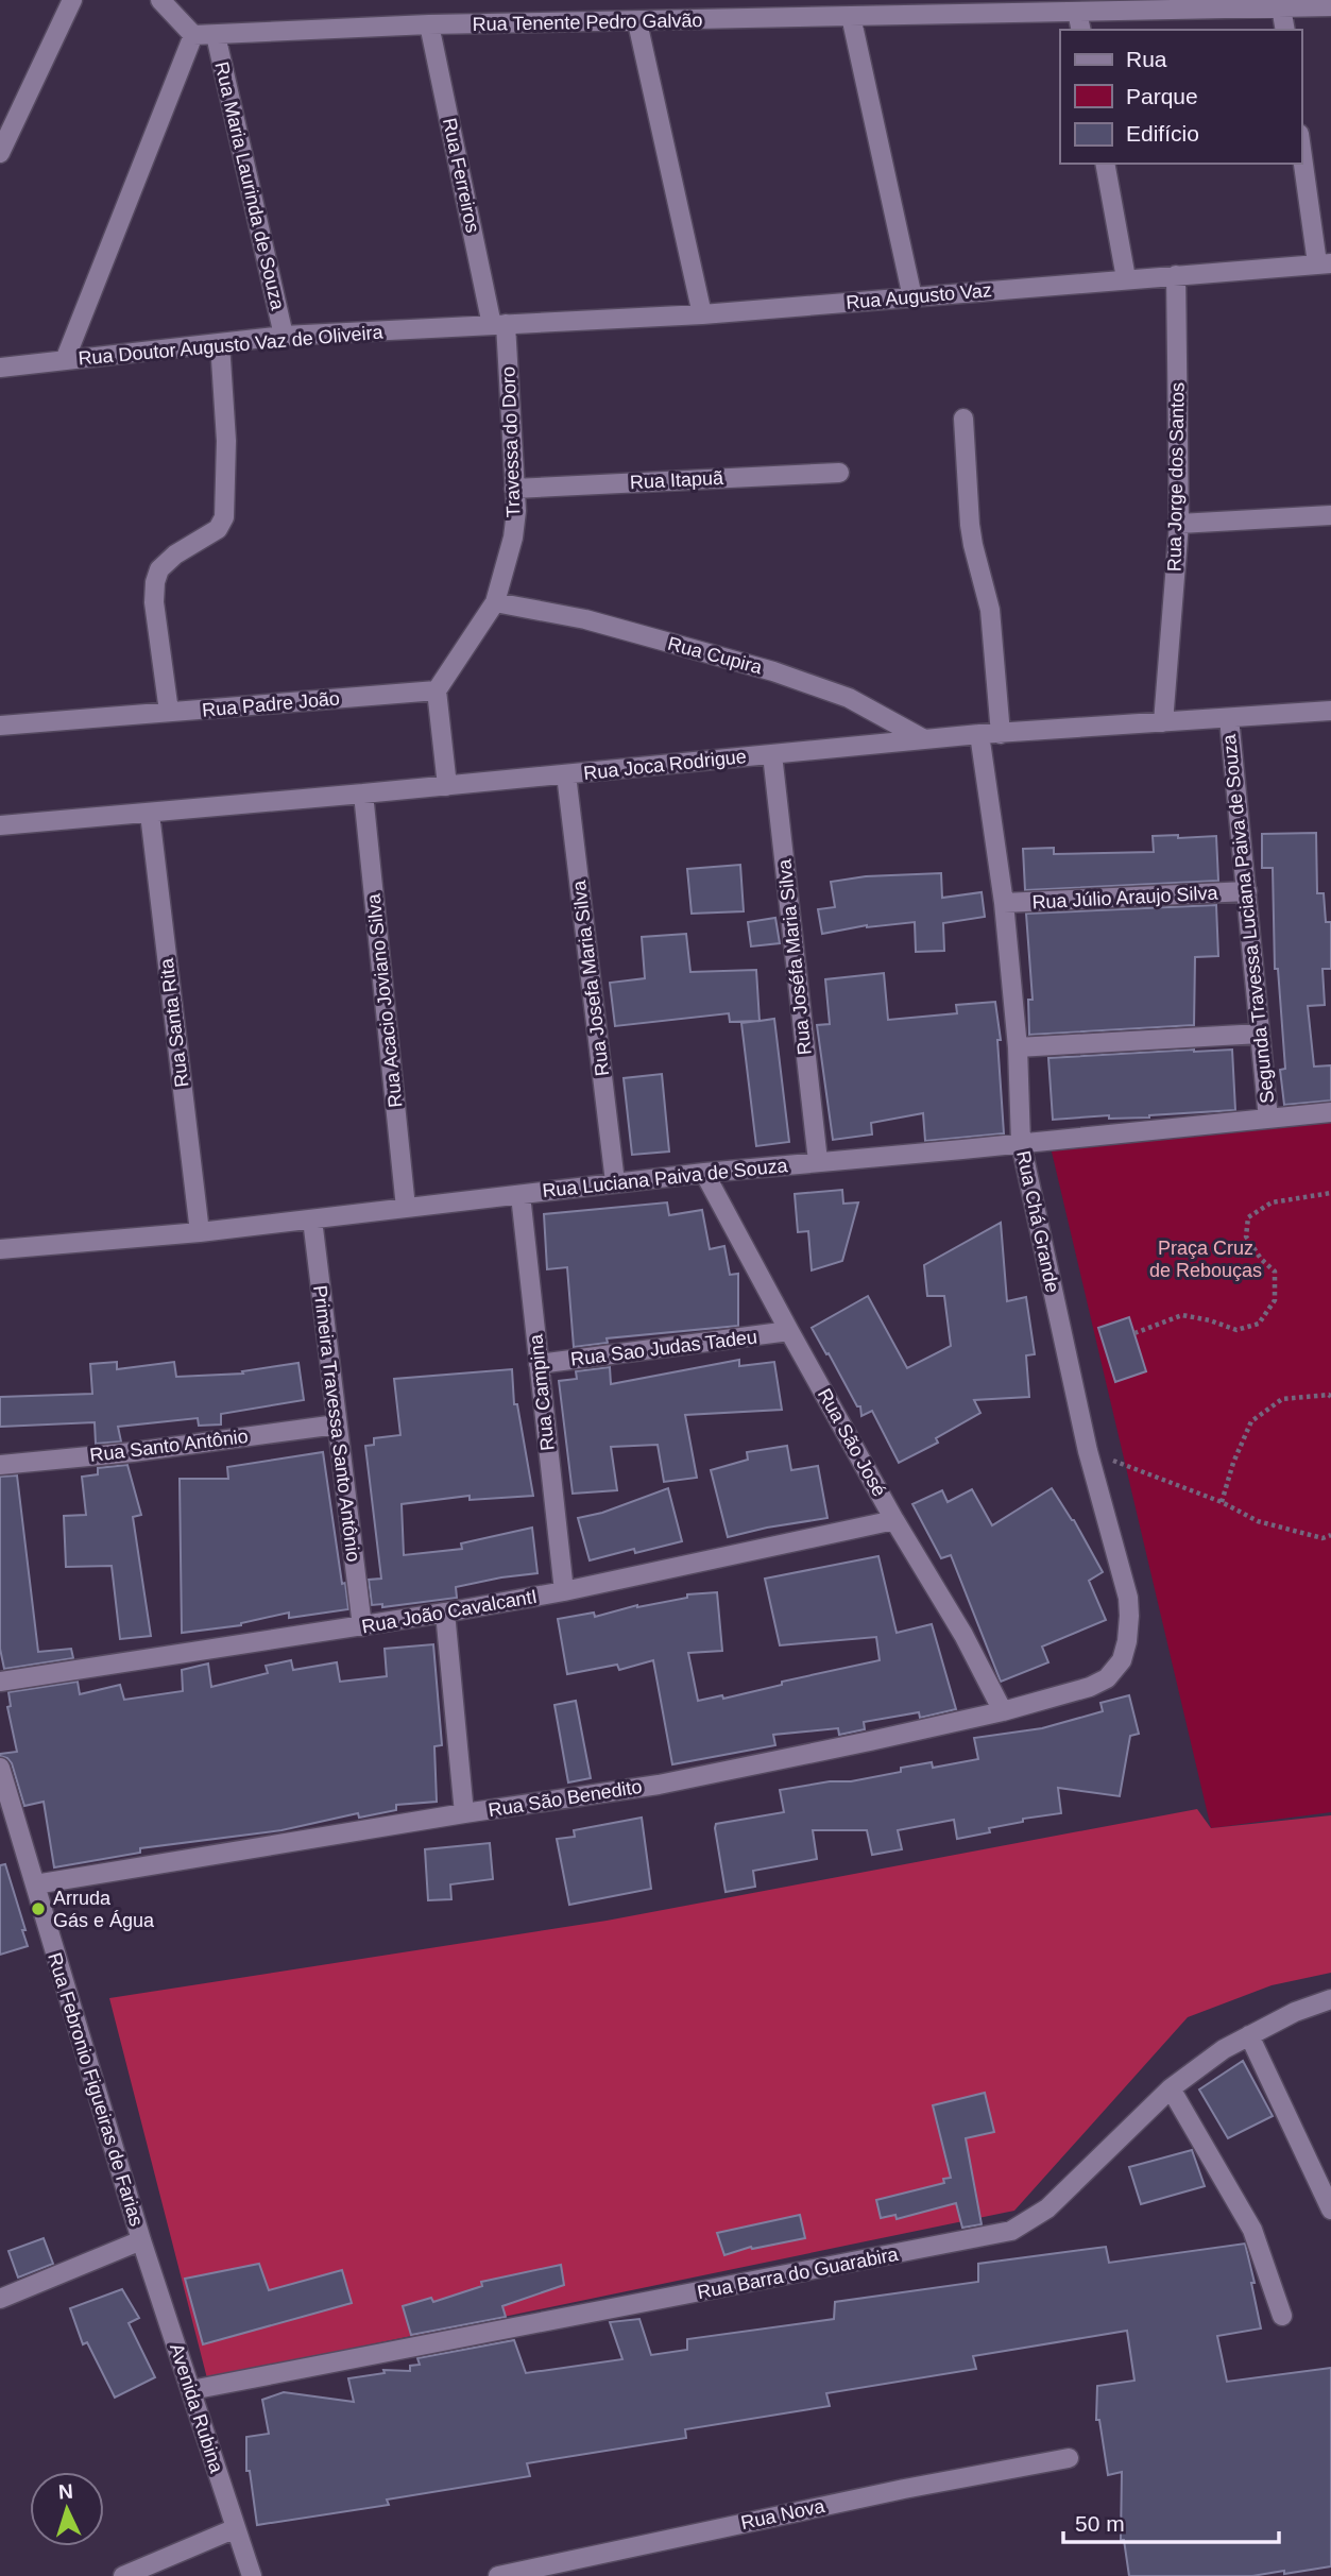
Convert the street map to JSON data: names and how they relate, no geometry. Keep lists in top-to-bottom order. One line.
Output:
{"streets":{"street":["Rua Tenente Pedro Galvão","Rua Ferreiros","Rua Maria Laurinda de Souza","Rua Augusto Vaz","Rua Doutor Augusto Vaz de Oliveira","Travessa do Doro","Rua Jorge dos Santos","Rua Itapuã","Rua Cupira","Rua Padre João","Rua Joca Rodrigue","Rua Júlio Araujo Silva","Segunda Travessa Luciana Paiva de Souza","Rua Joséfa Maria Silva","Rua Josefa Maria Silva","Rua Acacio Joviano Silva","Rua Santa Rita","Rua Luciana Paiva de Souza","Rua Chá Grande","Rua Sao Judas Tadeu","Rua Campina","Primeira Travessa Santo Antônio","Rua São José","Rua Santo Antônio","Rua João CavalcantI","Rua São Benedito","Rua Febronio Figueiras de Farias","Rua Barra do Guarabira","Avenida Rubina","Rua Nova"]},"crossings":[["Rua Tenente Pedro Galvão","Rua Ferreiros"],["Rua Tenente Pedro Galvão","Rua Maria Laurinda de Souza"],["Rua Ferreiros","Rua Augusto Vaz"],["Rua Ferreiros","Rua Doutor Augusto Vaz de Oliveira"],["Rua Ferreiros","Travessa do Doro"],["Rua Maria Laurinda de Souza","Rua Doutor Augusto Vaz de Oliveira"],["Rua Augusto Vaz","Rua Doutor Augusto Vaz de Oliveira"],["Rua Augusto Vaz","Travessa do Doro"],["Rua Augusto Vaz","Rua Jorge dos Santos"],["Rua Doutor Augusto Vaz de Oliveira","Travessa do Doro"],["Travessa do Doro","Rua Itapuã"],["Travessa do Doro","Rua Cupira"],["Rua Jorge dos Santos","Rua Joca Rodrigue"],["Rua Cupira","Rua Joca Rodrigue"],["Rua Joca Rodrigue","Segunda Travessa Luciana Paiva de Souza"],["Rua Joca Rodrigue","Rua Joséfa Maria Silva"],["Rua Joca Rodrigue","Rua Josefa Maria Silva"],["Rua Joca Rodrigue","Rua Acacio Joviano Silva"],["Rua Joca Rodrigue","Rua Santa Rita"],["Rua Joca Rodrigue","Rua Chá Grande"],["Rua Júlio Araujo Silva","Segunda Travessa Luciana Paiva de Souza"],["Rua Júlio Araujo Silva","Rua Chá Grande"],["Segunda Travessa Luciana Paiva de Souza","Rua Luciana Paiva de Souza"],["Rua Joséfa Maria Silva","Rua Luciana Paiva de Souza"],["Rua Josefa Maria Silva","Rua Luciana Paiva de Souza"],["Rua Acacio Joviano Silva","Rua Luciana Paiva de Souza"],["Rua Santa Rita","Rua Luciana Paiva de Souza"],["Rua Luciana Paiva de Souza","Rua Chá Grande"],["Rua Luciana Paiva de Souza","Rua Campina"],["Rua Luciana Paiva de Souza","Primeira Travessa Santo Antônio"],["Rua Luciana Paiva de Souza","Rua São José"],["Rua Chá Grande","Rua São Benedito"],["Rua Sao Judas Tadeu","Rua Campina"],["Rua Sao Judas Tadeu","Rua São José"],["Rua Campina","Rua João CavalcantI"],["Primeira Travessa Santo Antônio","Rua Santo Antônio"],["Primeira Travessa Santo Antônio","Rua João CavalcantI"],["Rua São José","Rua João CavalcantI"],["Rua São José","Rua São Benedito"],["Rua São Benedito","Rua Febronio Figueiras de Farias"],["Rua Febronio Figueiras de Farias","Avenida Rubina"],["Rua Barra do Guarabira","Avenida Rubina"]],"parks":["Praça Cruz de Rebouças"],"places":["Arruda Gás e Água"],"legend":["Rua","Parque","Edifício"],"scale_bar":"50 m","north":"top"}
